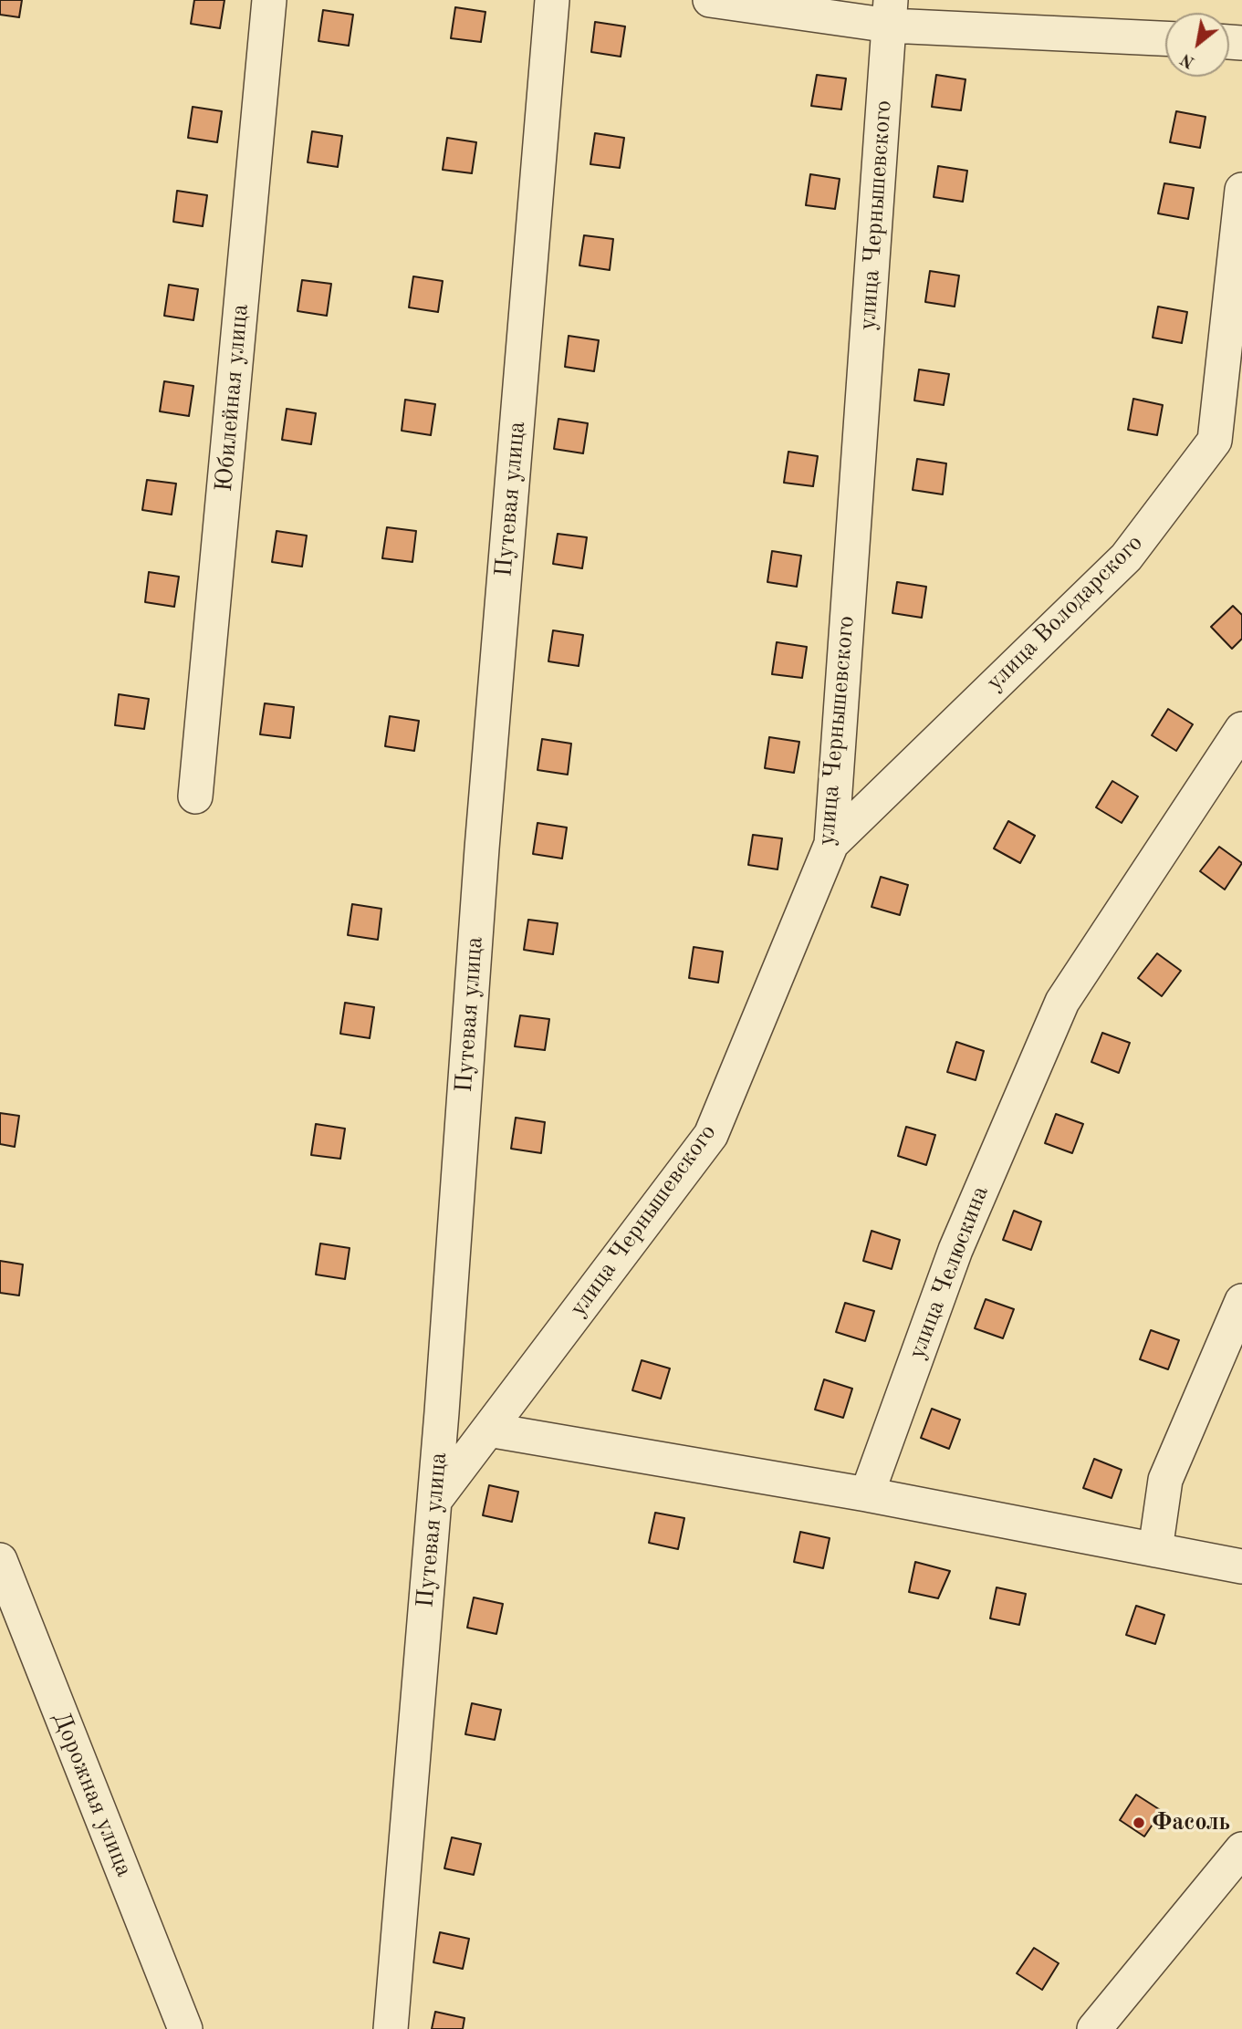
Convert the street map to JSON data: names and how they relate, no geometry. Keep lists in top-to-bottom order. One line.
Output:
{"streets":{"street":["улица Чернышевского","Юбилейная улица","Путевая улица","улица Володарского","улица Челюскина","Дорожная улица"]},"crossings":[["улица Чернышевского","Путевая улица"],["улица Чернышевского","улица Володарского"]],"places":["Фасоль"],"north":"bottom left"}
